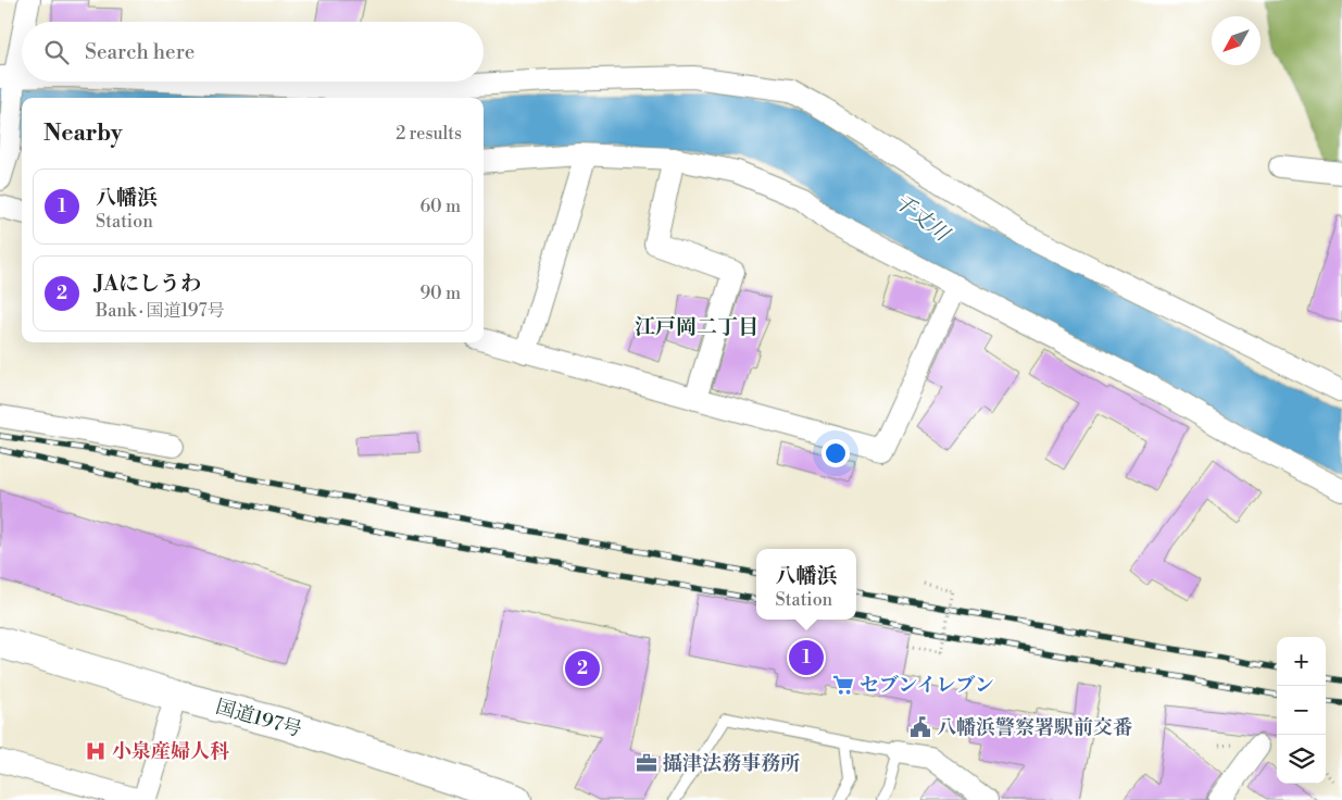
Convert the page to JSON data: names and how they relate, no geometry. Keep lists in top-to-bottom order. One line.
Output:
{"streets":{"highway":["国道197号"]},"districts":["江戸岡二丁目"],"water":["千丈川"],"places":{"supermarket":["セブンイレブン"],"public building":["八幡浜警察署駅前交番"],"hospital":["小泉産婦人科"],"office":["攝津法務事務所"]},"north":"bottom left","page":{"search":"Search here","heading":["Nearby","2 results"],"list":[{"mark":"1","name":"八幡浜","note":"Station","value":"60 m"},{"mark":"2","name":"JAにしうわ","note":"Bank · 国道197号","value":"90 m"}],"popup":["八幡浜","Station"],"map_buttons":["+","−"],"pins":["1","2"]}}
